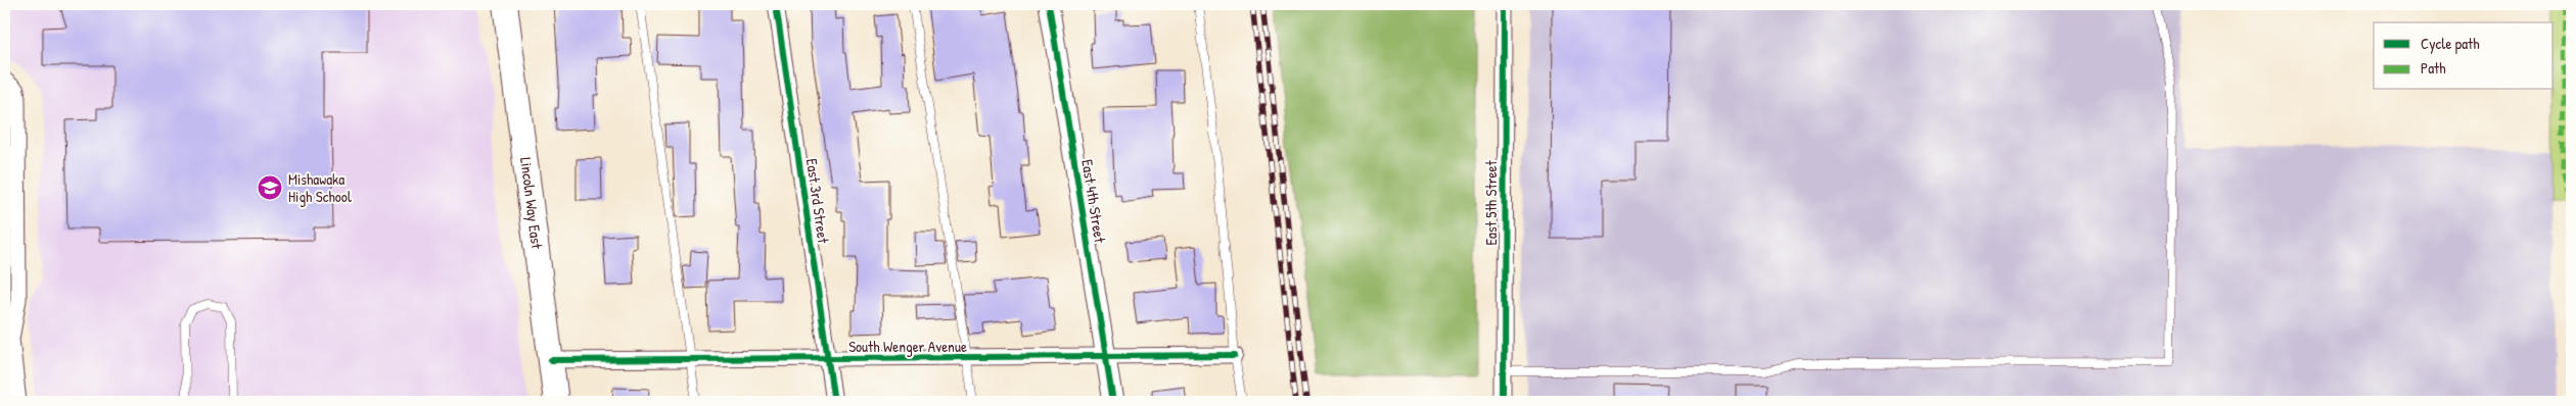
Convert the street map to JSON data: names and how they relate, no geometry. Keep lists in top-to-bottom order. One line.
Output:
{"streets":{"main road":["Lincoln Way East"],"street":["East 3rd Street","East 4th Street","East 5th Street","South Wenger Avenue"]},"crossings":[["East 3rd Street","South Wenger Avenue"],["East 4th Street","South Wenger Avenue"],["Lincoln Way East","South Wenger Avenue"]],"places":{"school or university":["Mishawaka High School"]},"legend":["Cycle path","Path"]}
